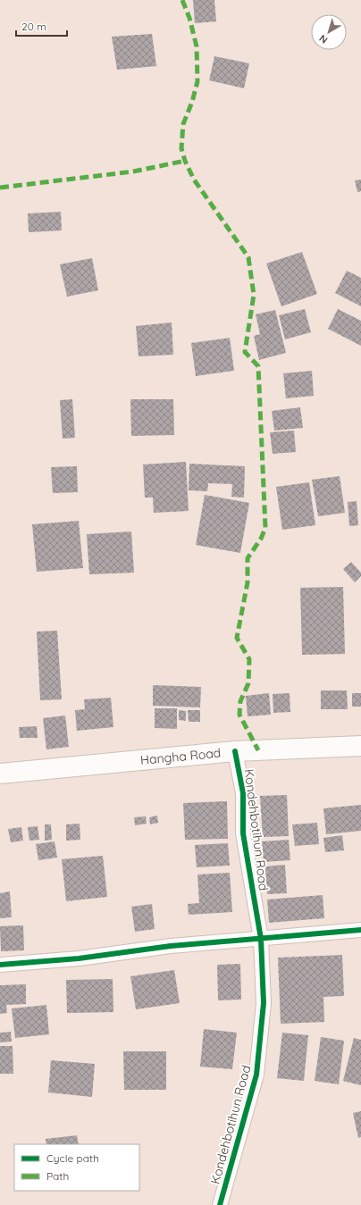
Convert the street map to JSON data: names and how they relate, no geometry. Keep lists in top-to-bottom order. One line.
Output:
{"streets":{"highway":["Hangha Road"],"street":["Kondehbotihun Road"]},"crossings":[["Hangha Road","Kondehbotihun Road"]],"legend":["Cycle path","Path"],"scale_bar":"20 m","north":"bottom left"}
